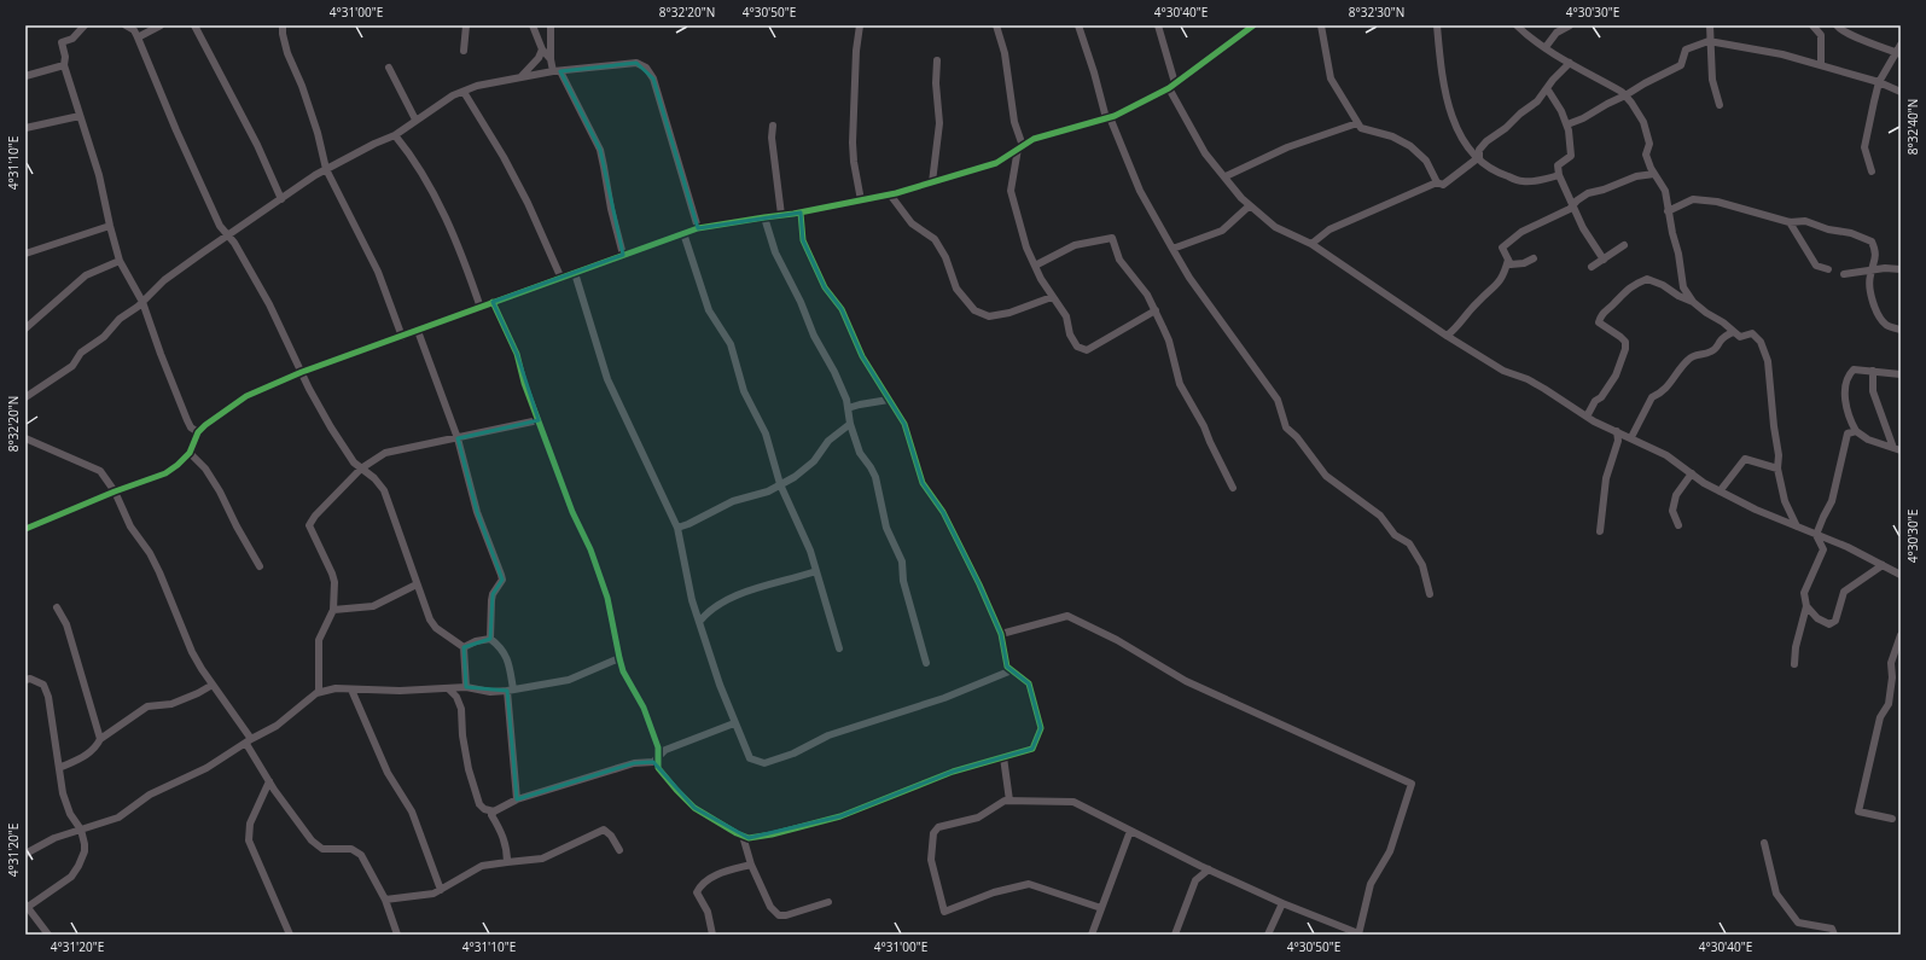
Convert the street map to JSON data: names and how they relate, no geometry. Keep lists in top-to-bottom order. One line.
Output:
{"coordinates":["4°31'00\"E","8°32'20\"N","4°30'50\"E","4°30'40\"E","8°32'30\"N","4°30'30\"E","8°32'40\"N","4°31'10\"E","4°31'20\"E"]}
